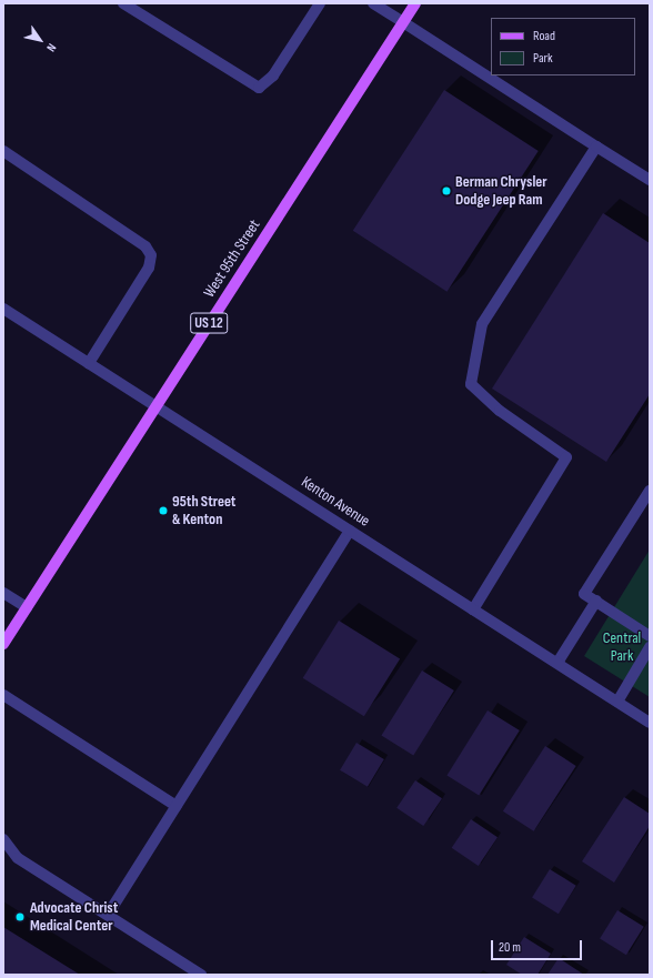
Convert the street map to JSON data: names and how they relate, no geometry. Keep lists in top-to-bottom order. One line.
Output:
{"streets":{"main road":["West 95th Street","US 12"],"street":["Kenton Avenue"]},"crossings":[["West 95th Street","Kenton Avenue"]],"parks":["Central Park"],"places":["Berman Chrysler Dodge Jeep Ram","95th Street & Kenton","Advocate Christ Medical Center"],"legend":["Road","Park"],"scale_bar":"20 m","north":"bottom right"}
